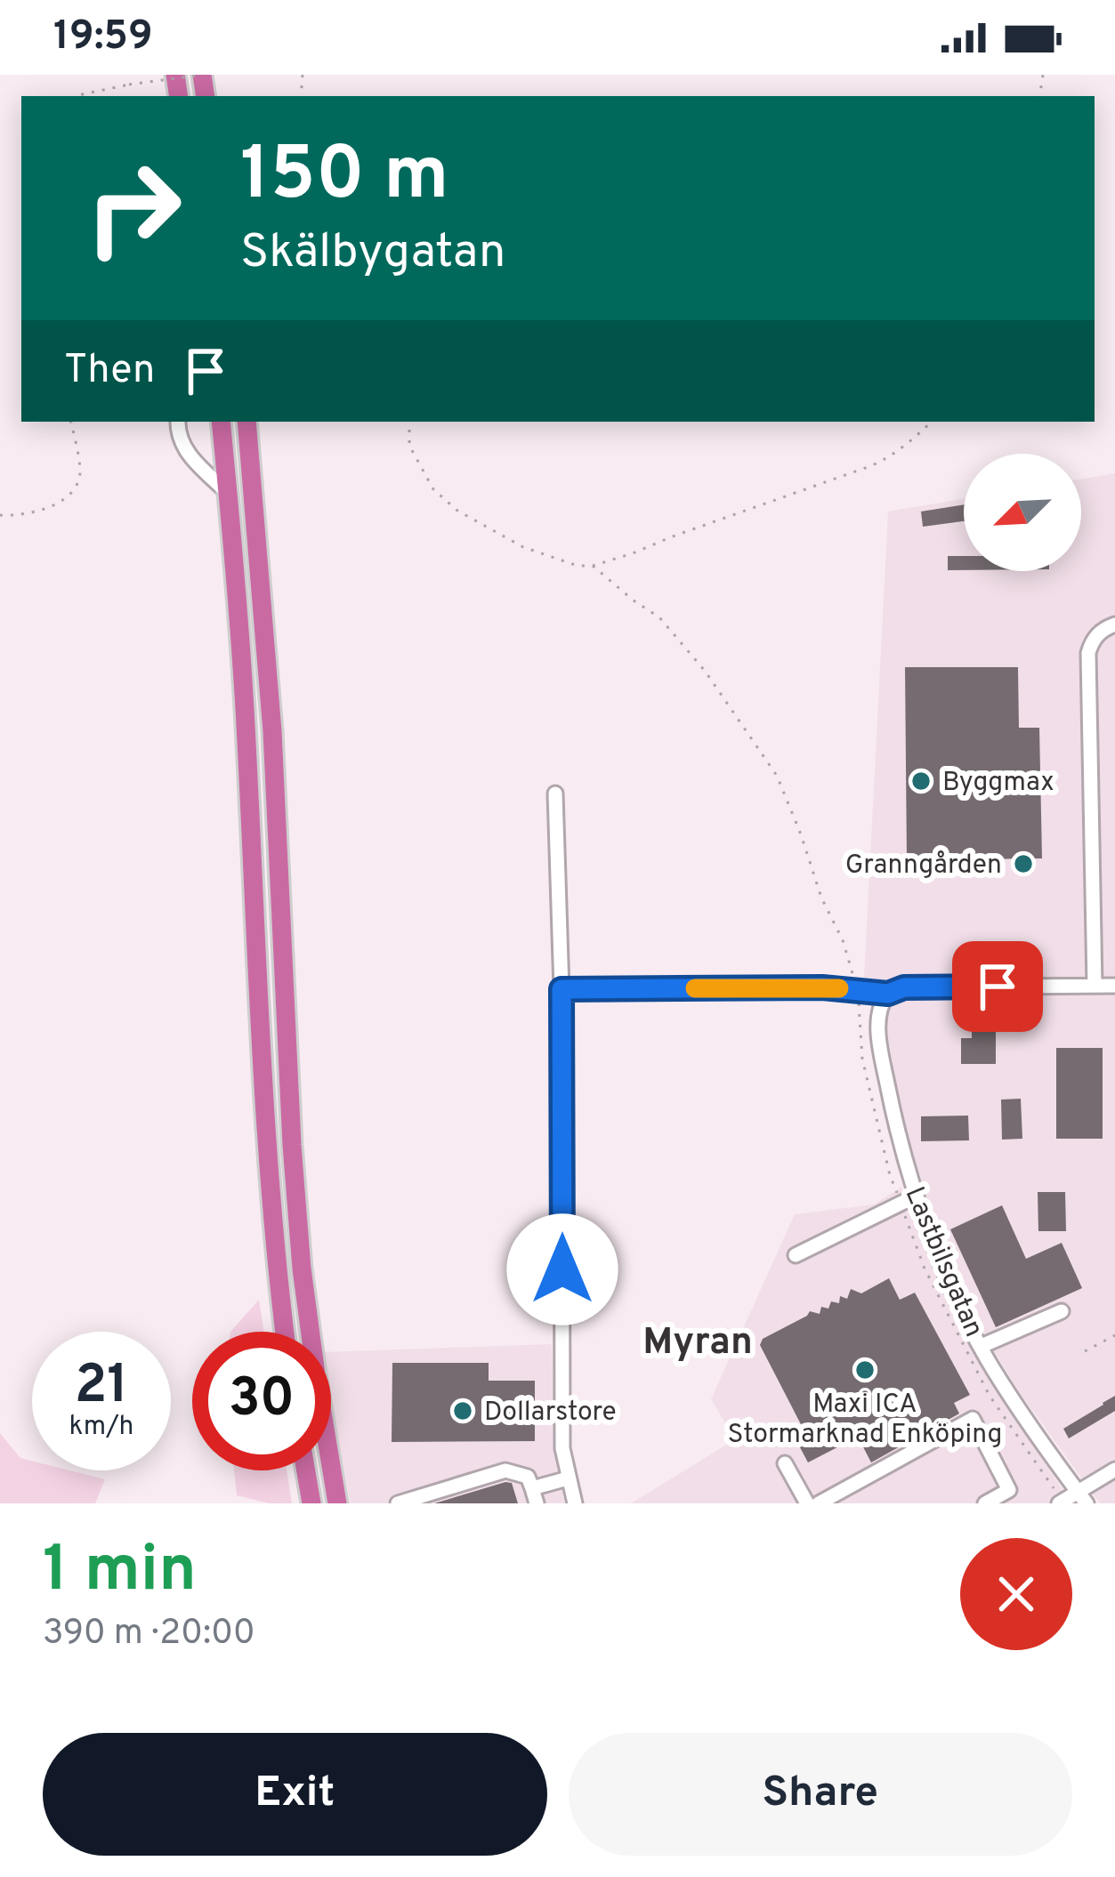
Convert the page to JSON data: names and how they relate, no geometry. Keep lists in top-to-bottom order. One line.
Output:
{"streets":{"street":["Lastbilsgatan"]},"districts":["Myran"],"places":["Byggmax","Granngården","Maxi ICA Stormarknad Enköping","Dollarstore"],"north":"bottom left","page":{"status":"19:59","turn":["150 m","Skälbygatan"],"then":"Then","speed":"21 km/h","limit":"30","heading":["1 min","390 m · 20:00"],"buttons":["Exit","Share"]}}
